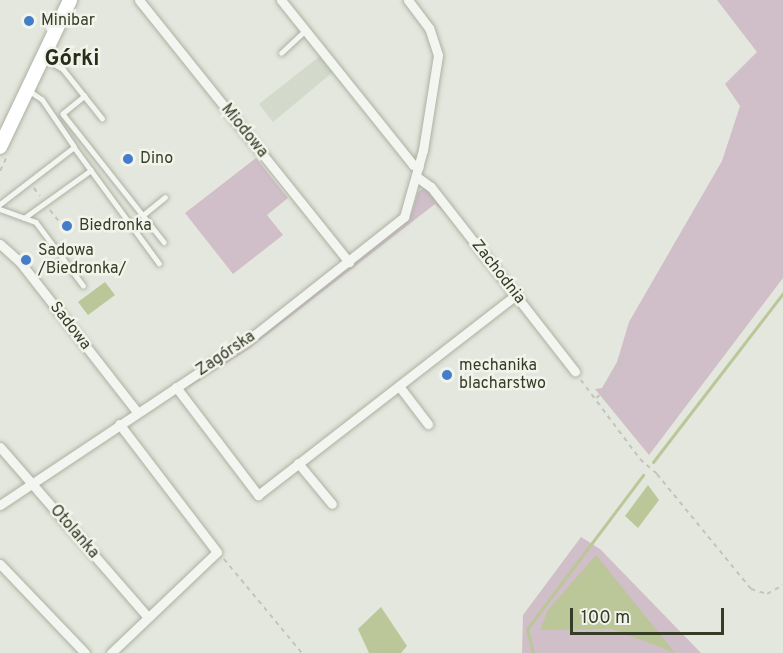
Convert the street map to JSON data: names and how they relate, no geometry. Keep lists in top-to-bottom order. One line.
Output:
{"streets":{"street":["Miodowa","Zachodnia","Sadowa","Zagórska","Otolanka"]},"crossings":[["Miodowa","Zagórska"],["Zachodnia","Zagórska"],["Sadowa","Zagórska"],["Zagórska","Otolanka"]],"districts":["Górki"],"places":["Minibar","Dino","Biedronka","Sadowa /Biedronka/","mechanika blacharstwo"],"scale_bar":"100 m"}
